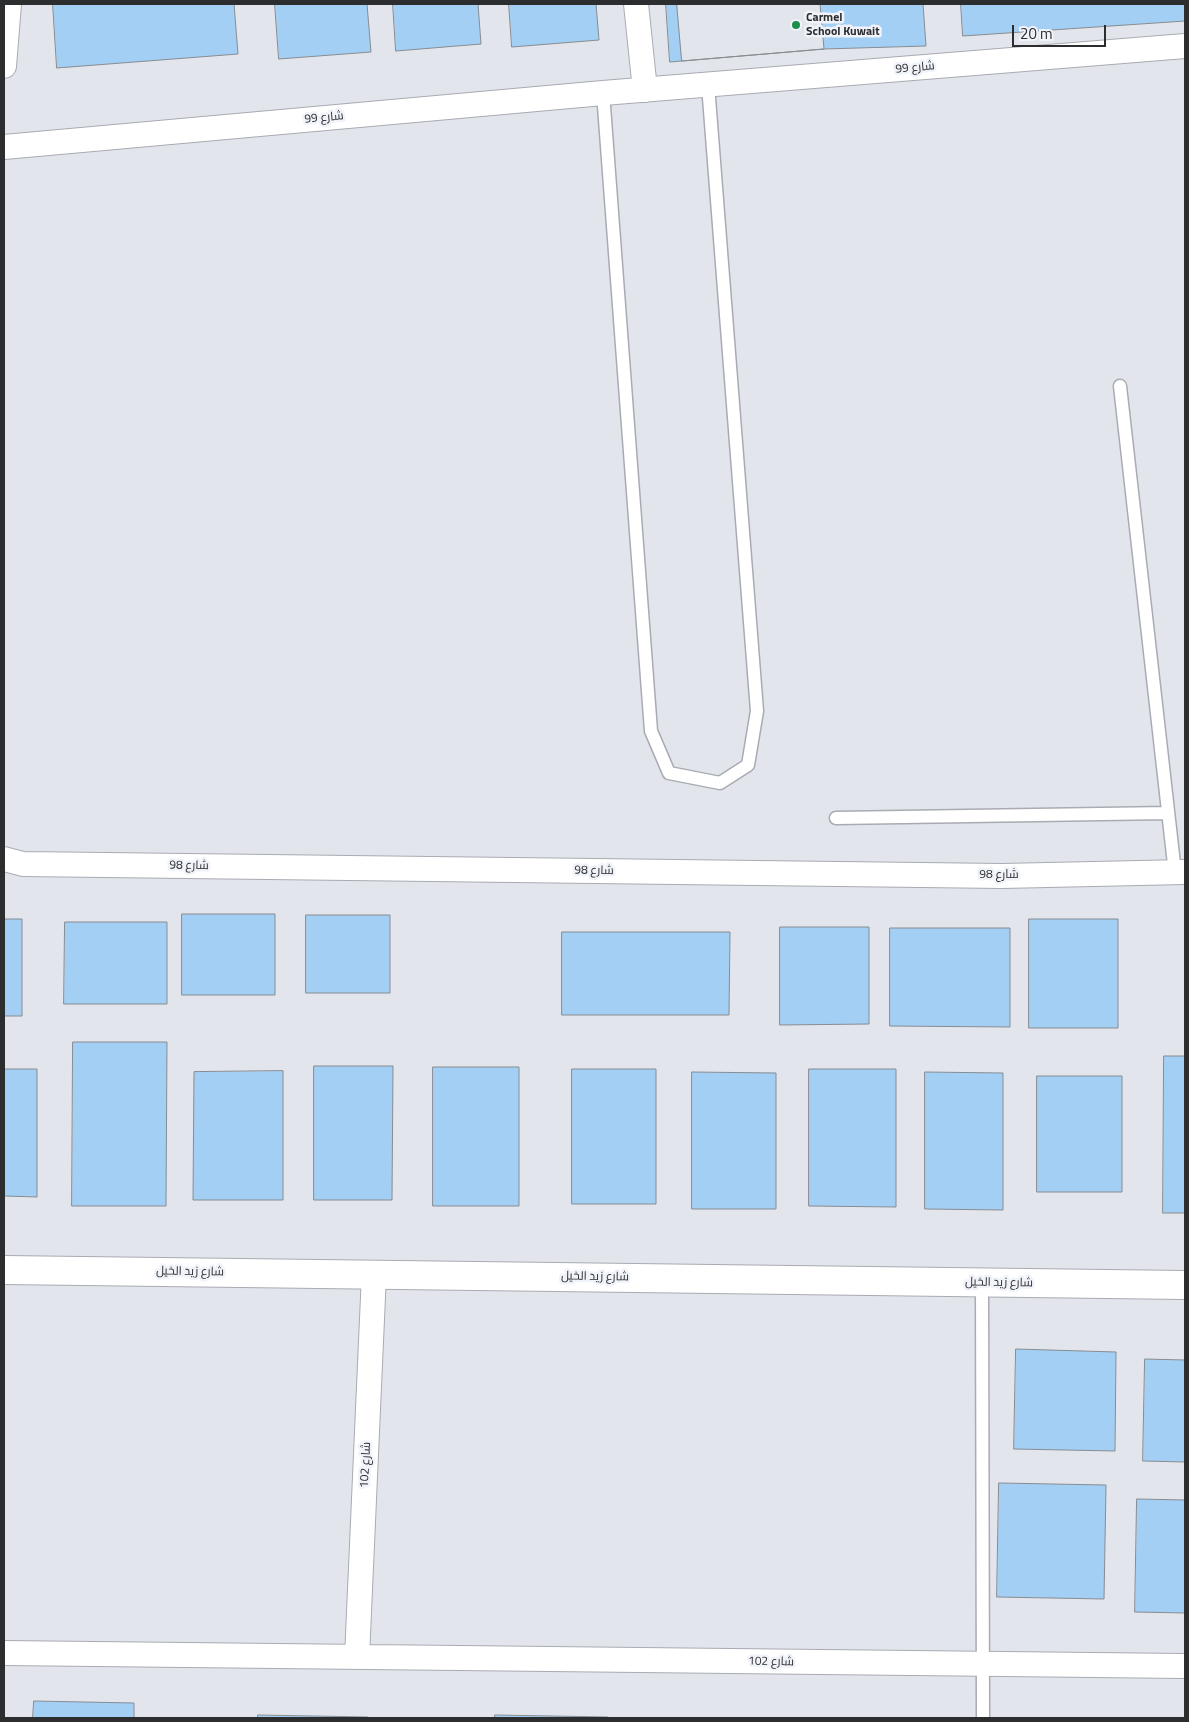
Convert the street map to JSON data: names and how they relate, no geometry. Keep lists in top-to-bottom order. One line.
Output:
{"streets":{"street":["شارع 99","شارع 98","شارع زيد الخيل","شارع 102"]},"crossings":[["شارع زيد الخيل","شارع 102"]],"places":["Carmel School Kuwait"],"scale_bar":"20 m"}
